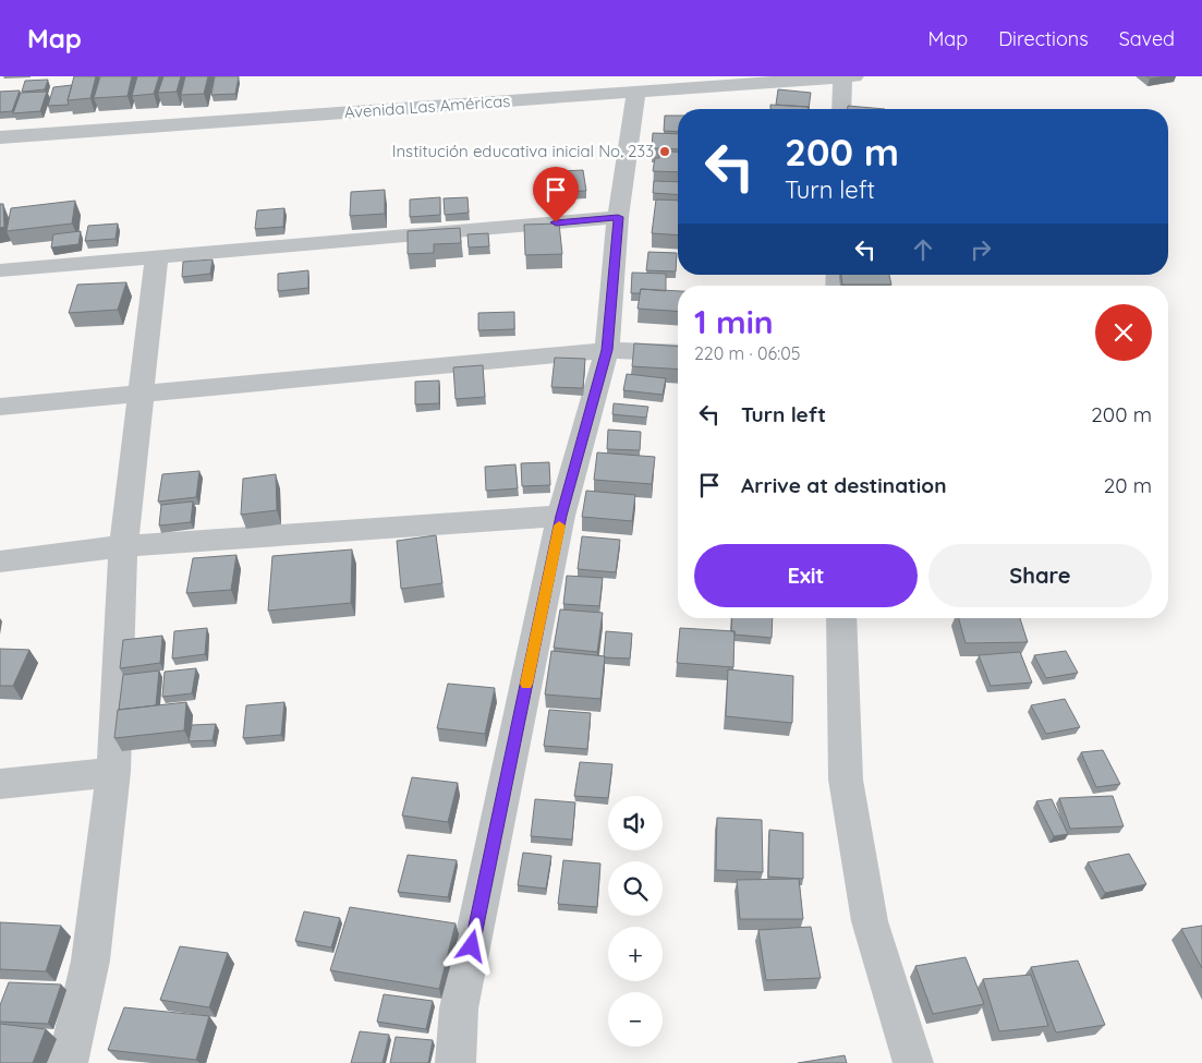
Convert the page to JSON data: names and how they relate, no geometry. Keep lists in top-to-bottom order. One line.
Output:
{"streets":{"street":["Avenida Las Américas"]},"places":["Institución educativa inicial No. 233"],"page":{"header":"Map","nav":["Map","Directions","Saved"],"turn":["200 m","Turn left"],"heading":["1 min","220 m · 06:05"],"list":[{"name":"Turn left","value":"200 m"},{"name":"Arrive at destination","value":"20 m"}],"buttons":["Exit","Share"],"map_buttons":["+","−"]}}
